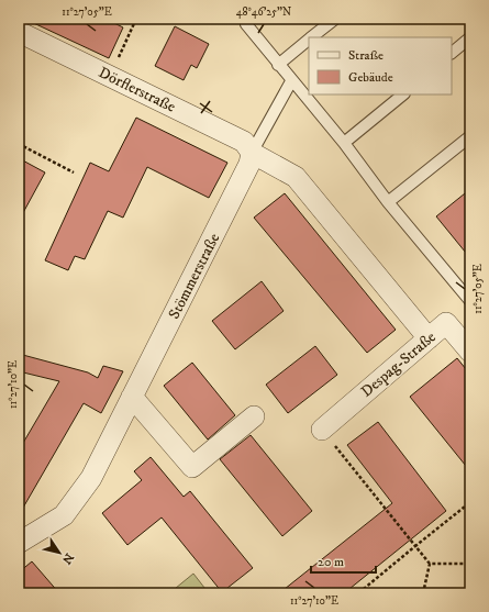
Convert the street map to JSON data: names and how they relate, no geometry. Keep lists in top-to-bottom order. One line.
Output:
{"streets":{"street":["Dörflerstraße","Stömmerstraße","Despag-Straße"]},"crossings":[["Dörflerstraße","Stömmerstraße"],["Dörflerstraße","Despag-Straße"]],"legend":["Straße","Gebäude"],"scale_bar":"20 m","north":"bottom right","coordinates":["11°27'05\"E","48°46'25\"N","11°27'10\"E"]}
